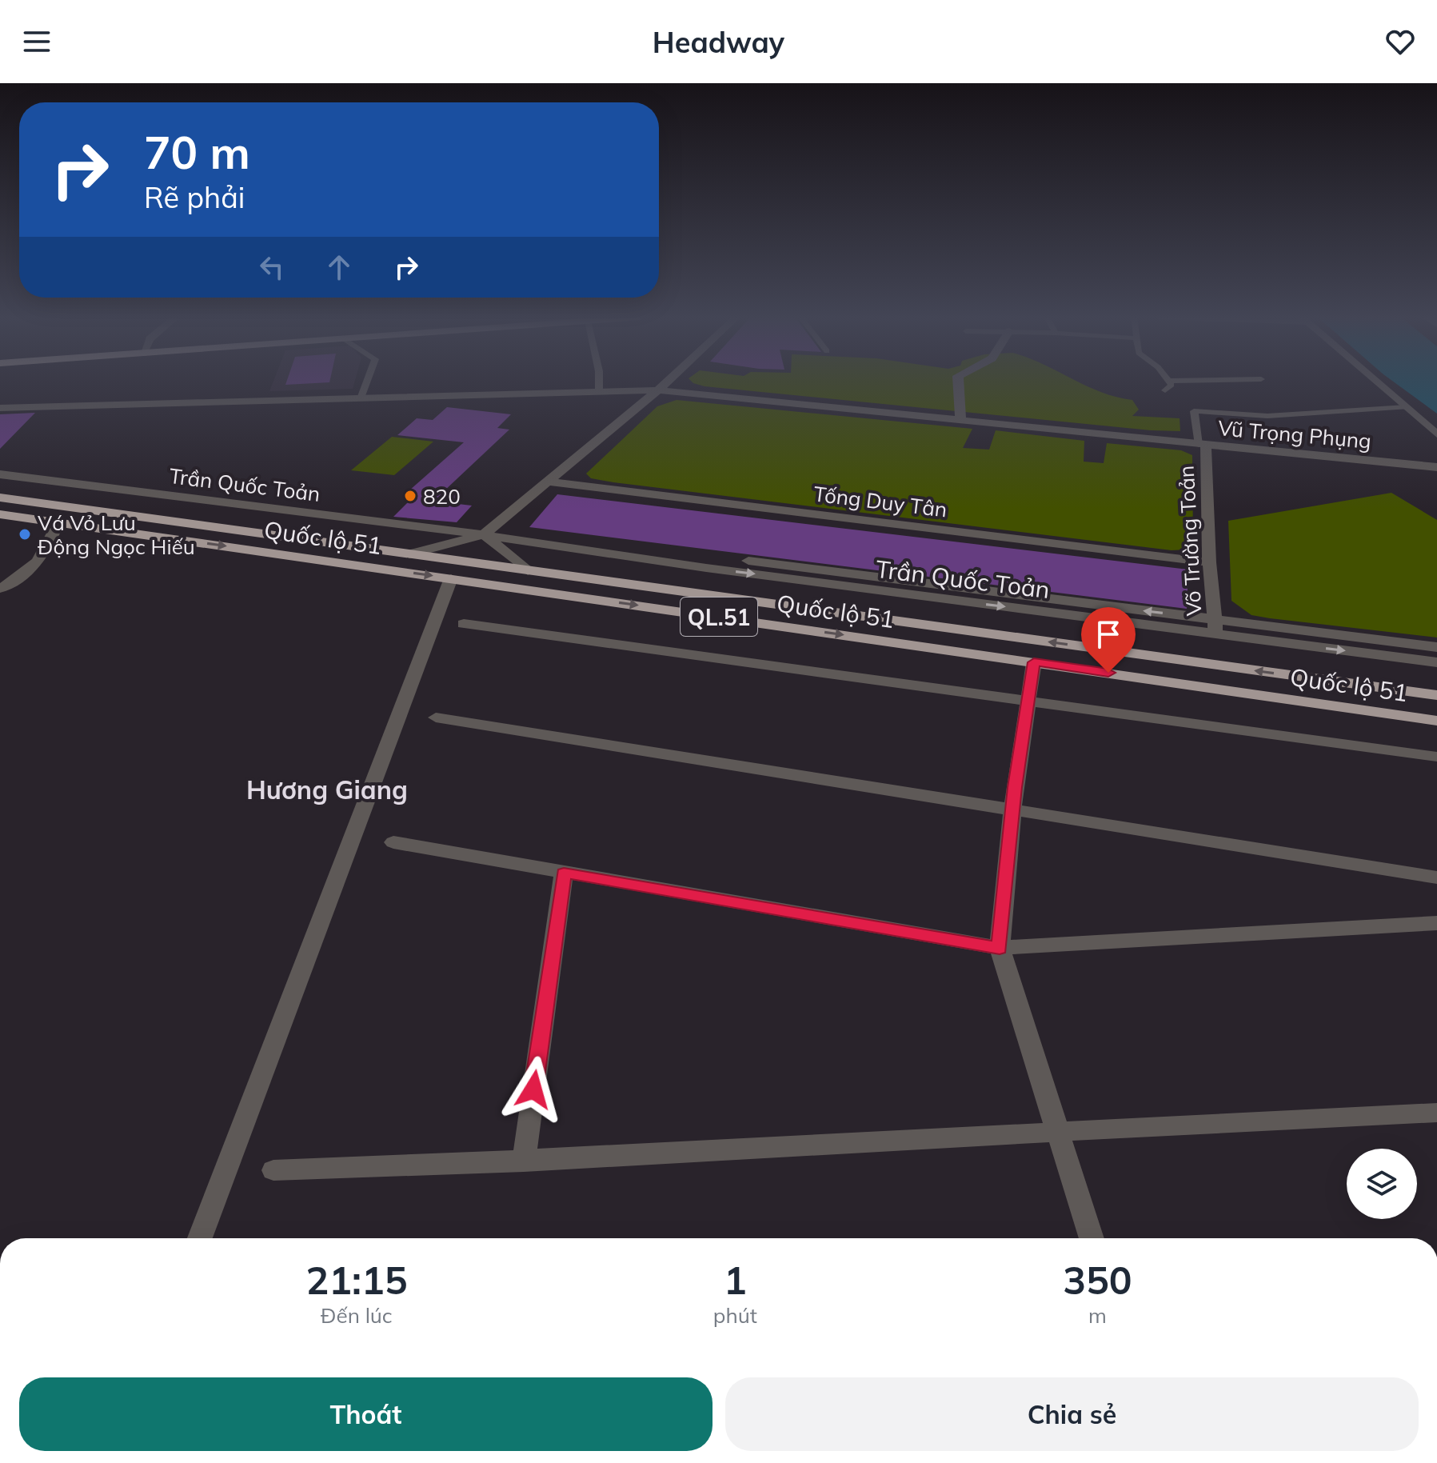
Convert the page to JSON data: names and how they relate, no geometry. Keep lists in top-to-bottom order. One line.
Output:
{"streets":{"highway":["Quốc lộ 51","QL.51"],"street":["Vũ Trọng Phụng","Trần Quốc Toản","Tống Duy Tân","Võ Trường Toản"]},"crossings":[["Vũ Trọng Phụng","Võ Trường Toản"],["Trần Quốc Toản","Võ Trường Toản"],["Tống Duy Tân","Võ Trường Toản"]],"districts":["Hương Giang"],"places":["820","Vá Vỏ Lưu Động Ngọc Hiếu"],"page":{"header":"Headway","turn":["70 m","Rẽ phải"],"eta":["21:15","Đến lúc","1","phút","350","m"],"buttons":["Thoát","Chia sẻ"]}}
